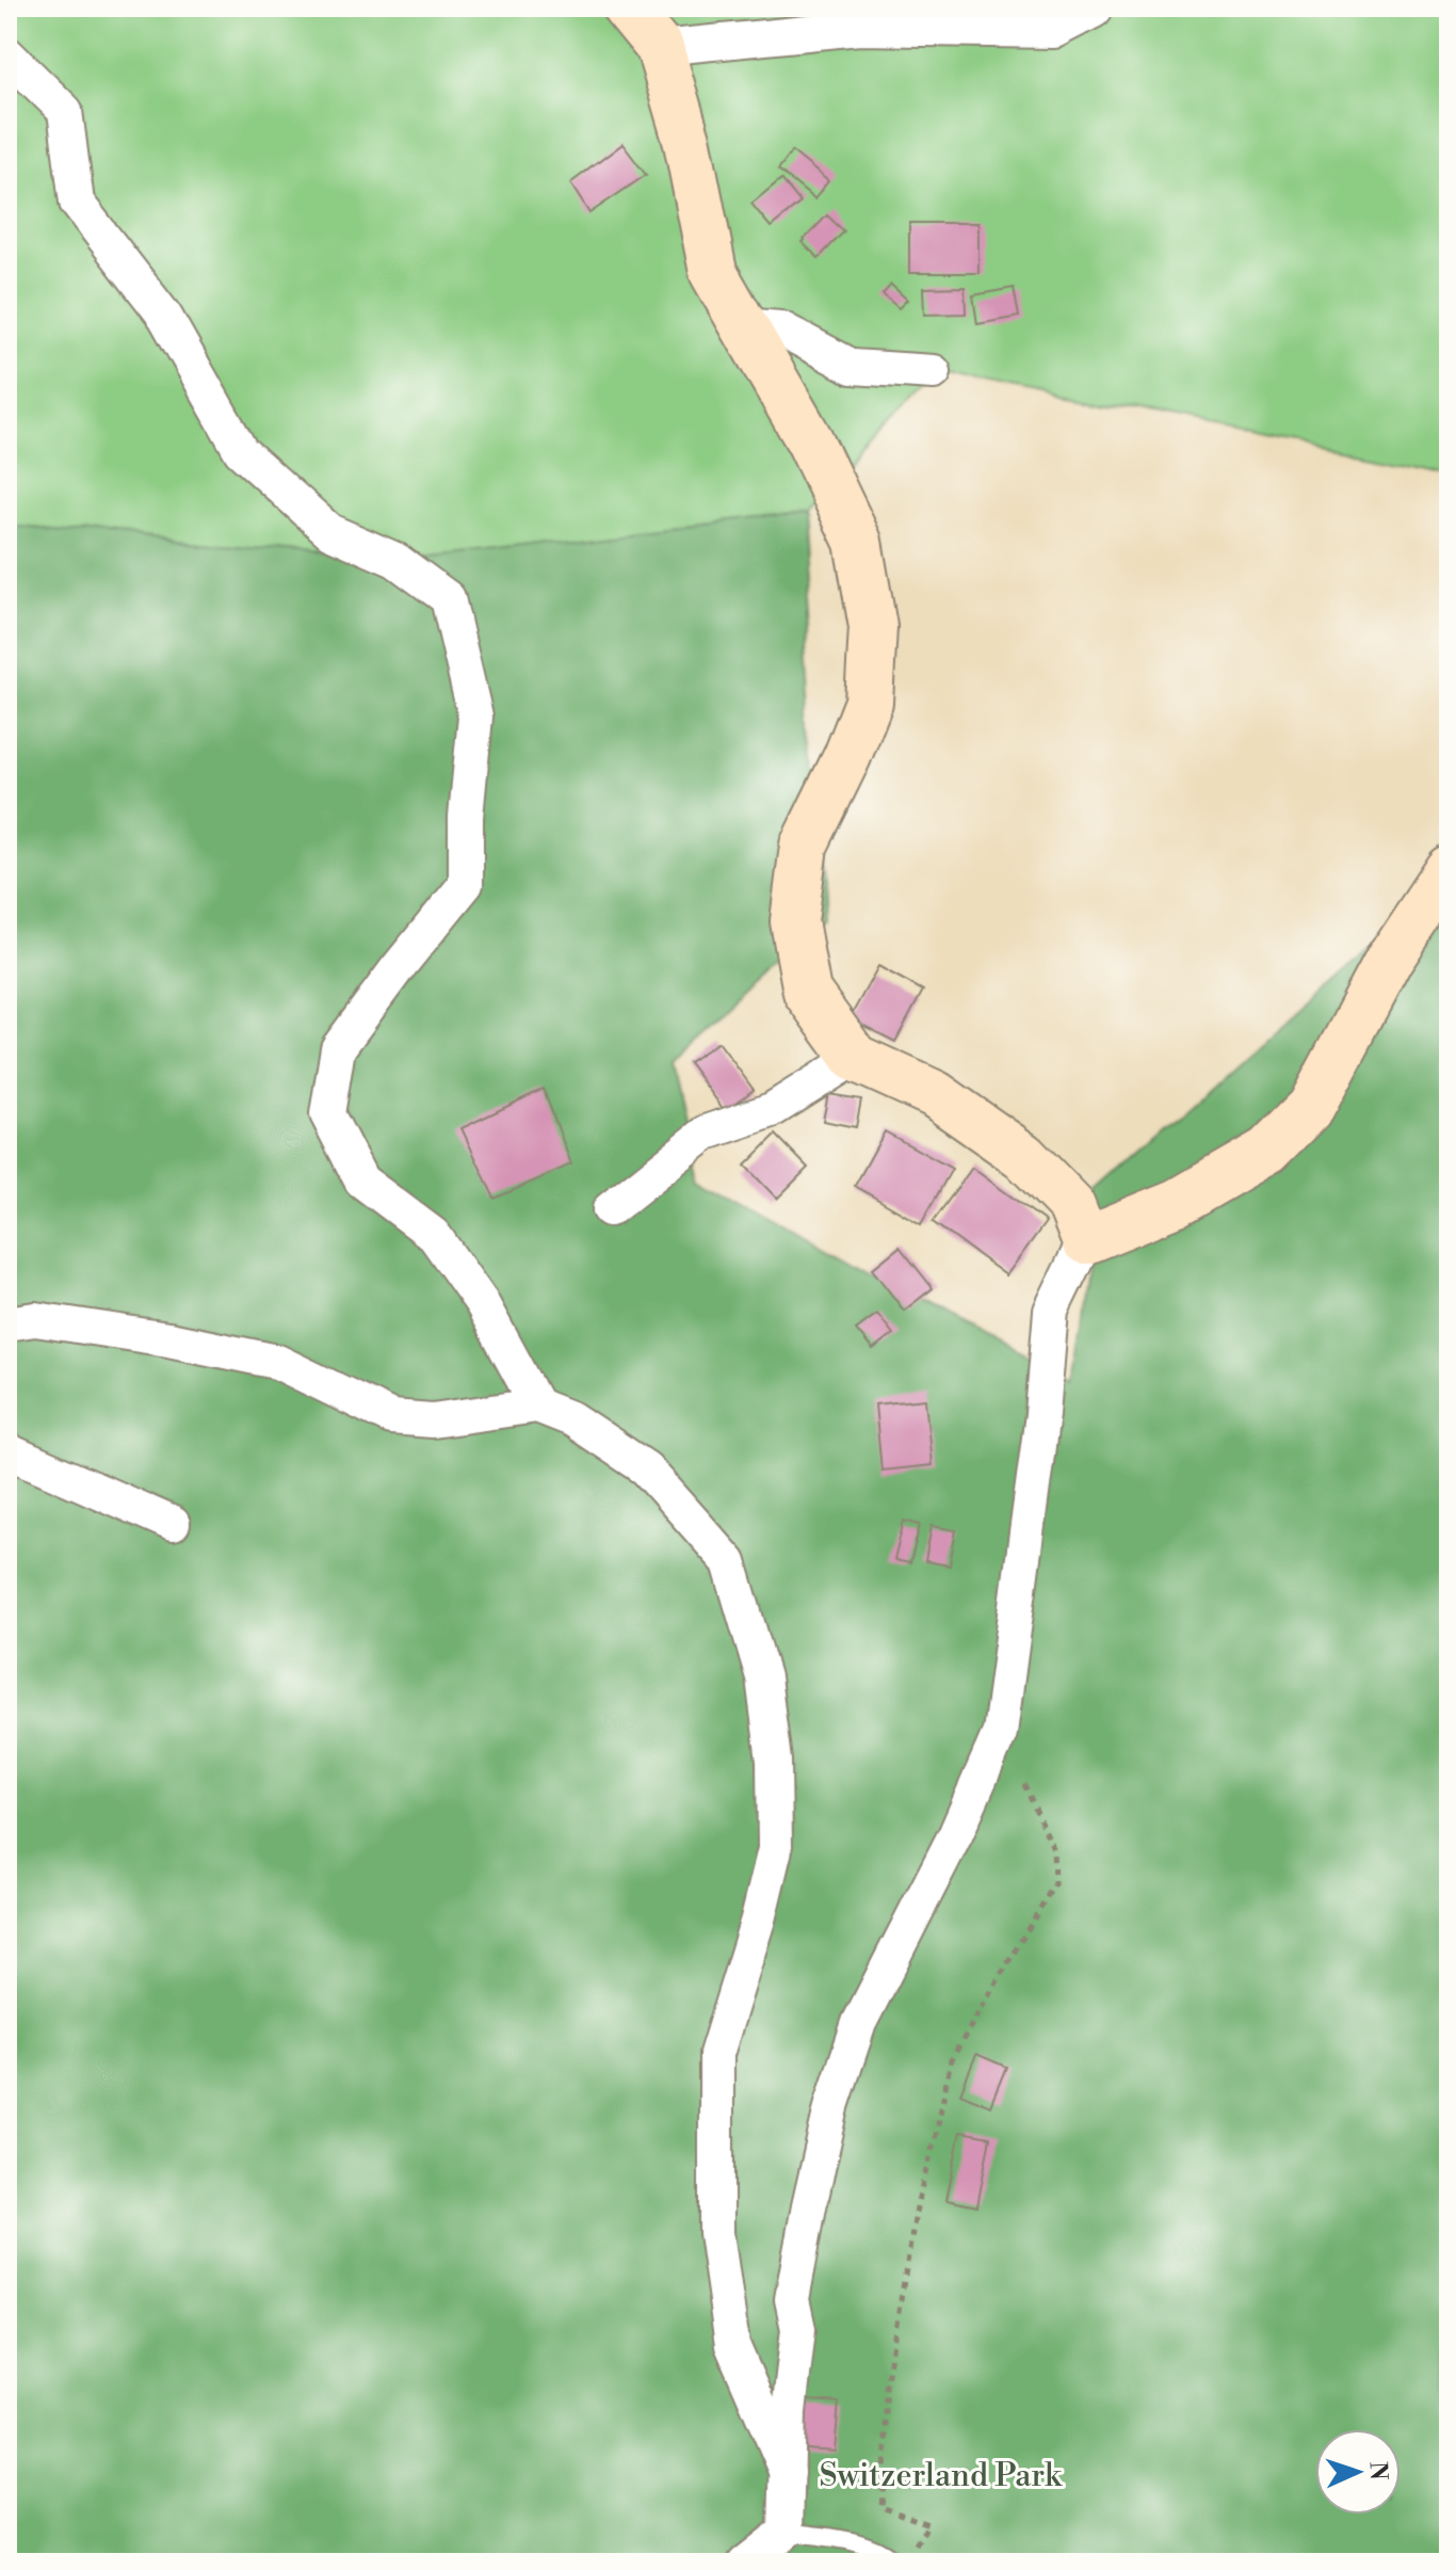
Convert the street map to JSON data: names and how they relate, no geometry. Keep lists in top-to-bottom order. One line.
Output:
{"parks":["Switzerland Park"],"north":"right"}
